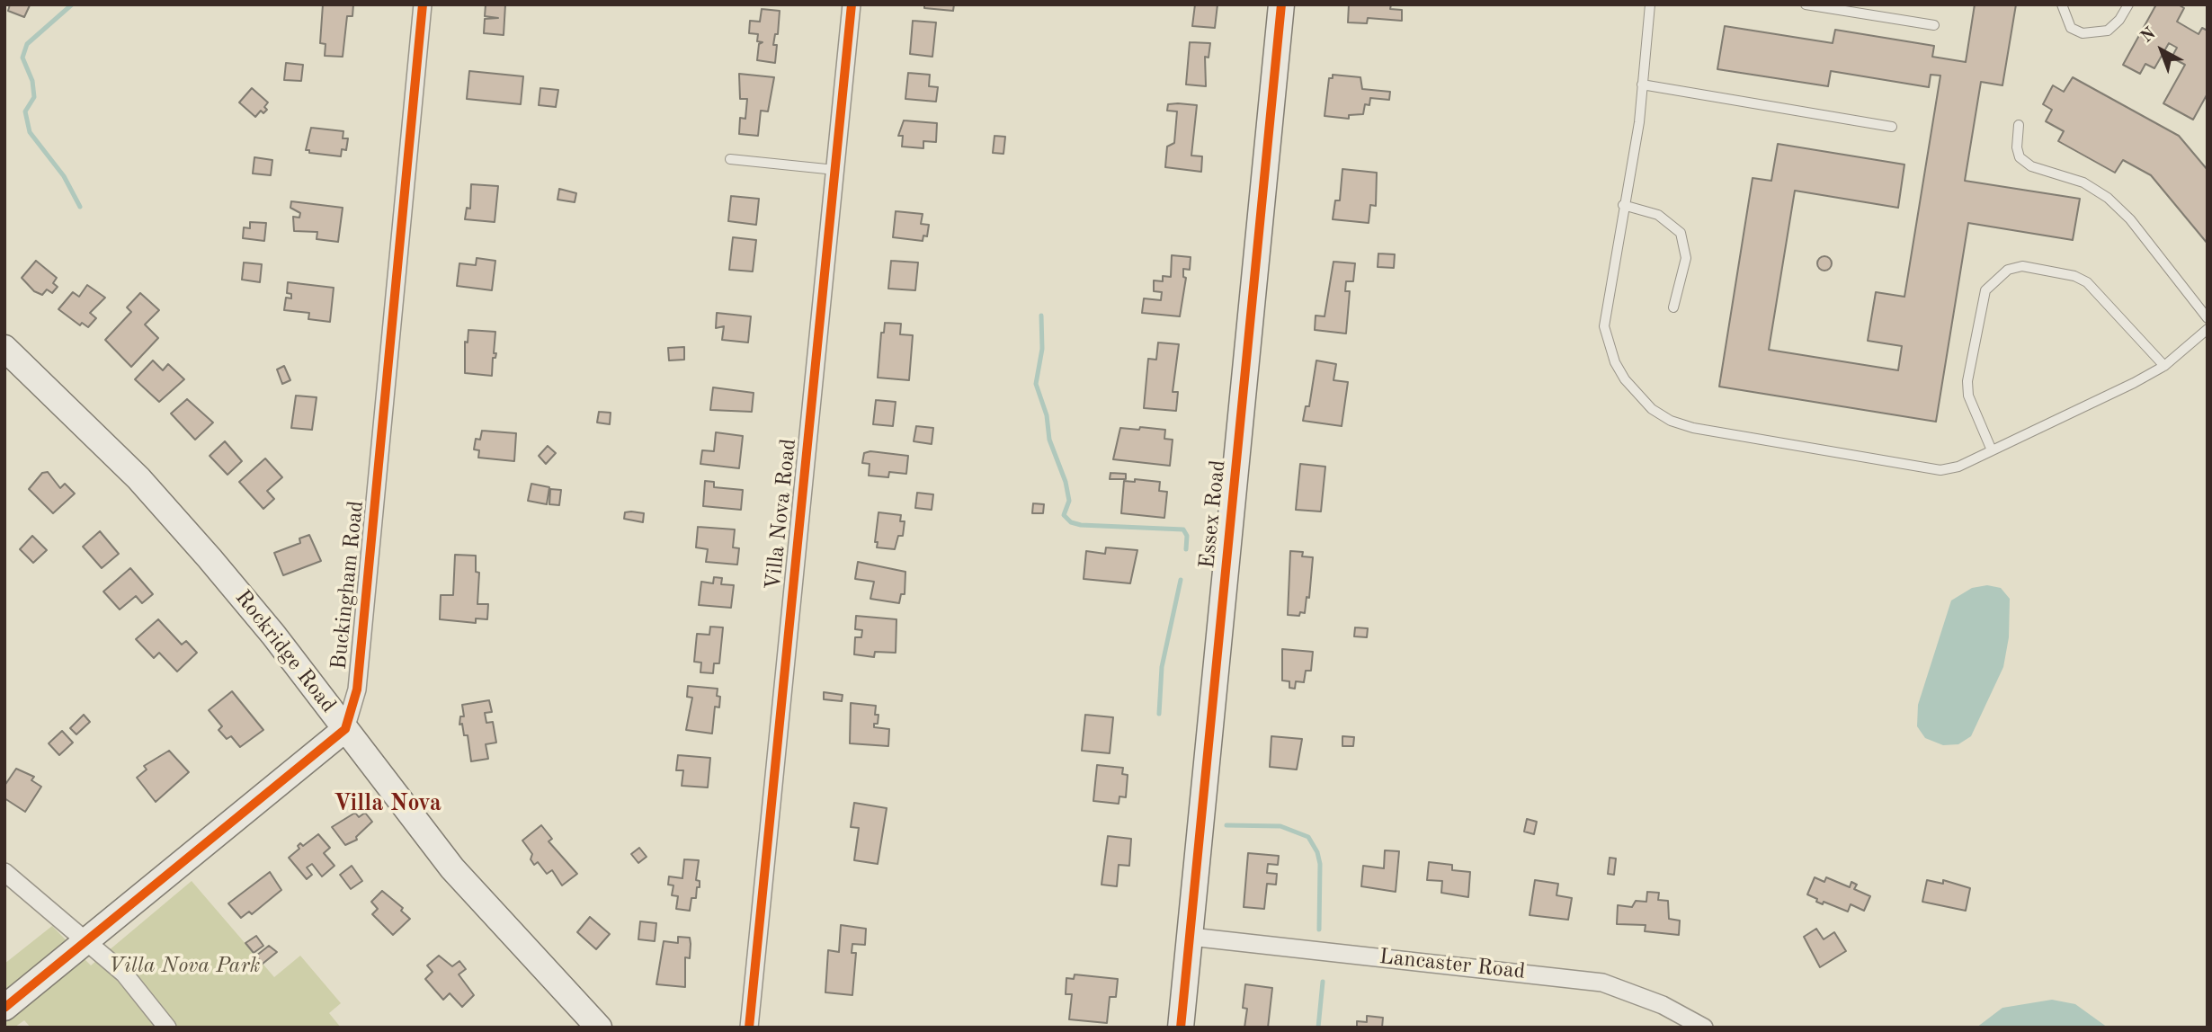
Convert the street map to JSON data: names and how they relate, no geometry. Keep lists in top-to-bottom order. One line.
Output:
{"streets":{"street":["Villa Nova Road","Essex Road","Buckingham Road","Rockridge Road","Lancaster Road"]},"crossings":[["Essex Road","Lancaster Road"],["Buckingham Road","Rockridge Road"]],"districts":["Villa Nova"],"parks":["Villa Nova Park"],"north":"top left"}
